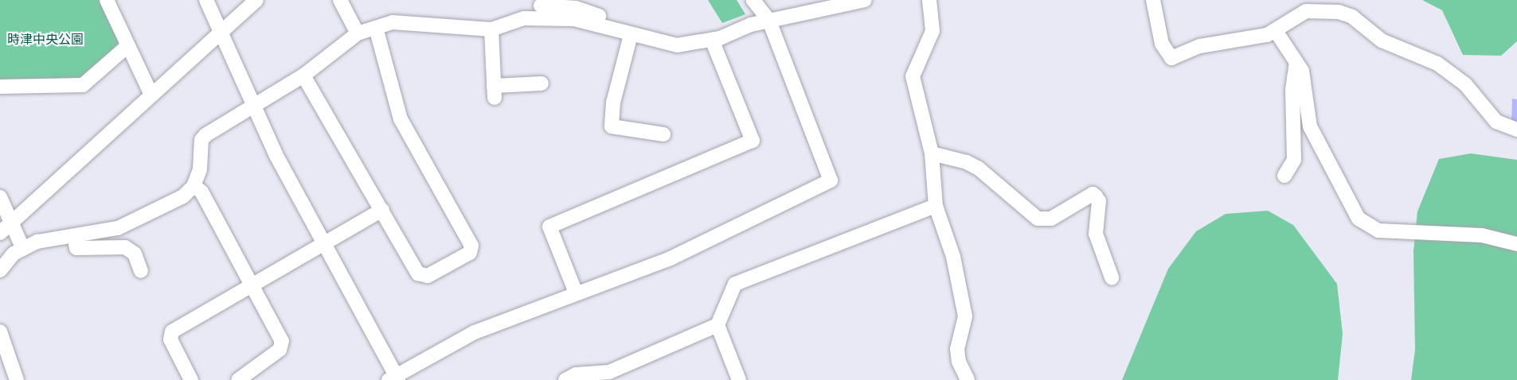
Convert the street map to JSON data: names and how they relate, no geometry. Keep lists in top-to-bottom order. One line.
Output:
{"parks":["時津中央公園"]}
